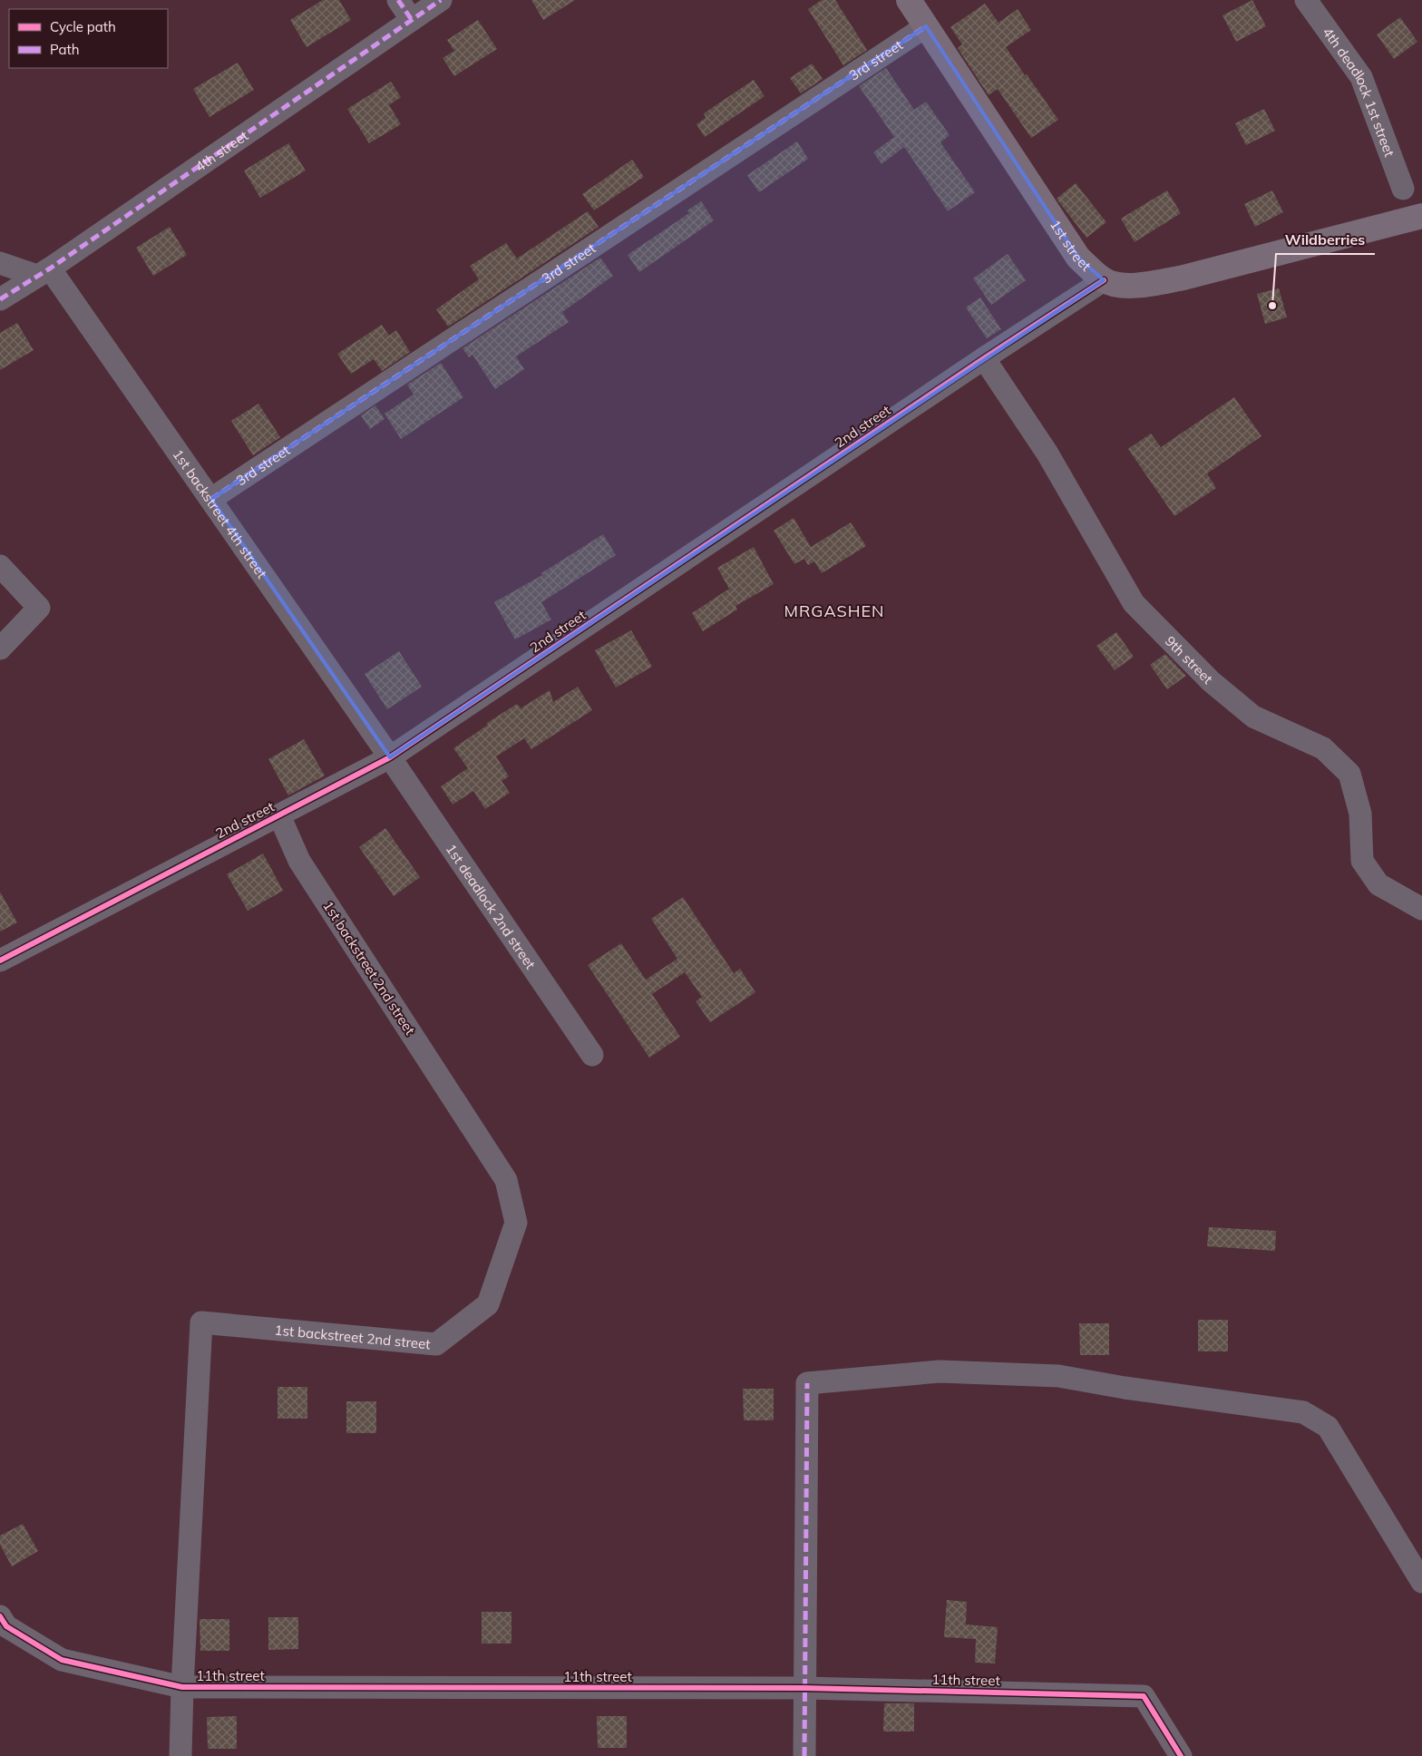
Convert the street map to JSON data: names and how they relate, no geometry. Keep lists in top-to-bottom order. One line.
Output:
{"streets":{"main road":["1st street"],"street":["3rd street","4th deadlock 1st street","4th street","2nd street","1st backstreet 4th street","9th street","1st deadlock 2nd street","1st backstreet 2nd street","11th street"]},"crossings":[["3rd street","1st street"],["3rd street","1st backstreet 4th street"],["4th street","1st backstreet 4th street"],["1st street","2nd street"],["2nd street","1st backstreet 4th street"],["2nd street","9th street"],["2nd street","1st deadlock 2nd street"],["2nd street","1st backstreet 2nd street"],["1st backstreet 4th street","1st deadlock 2nd street"],["1st backstreet 2nd street","11th street"]],"districts":["MRGASHEN"],"places":["Wildberries"],"legend":["Cycle path","Path"]}
